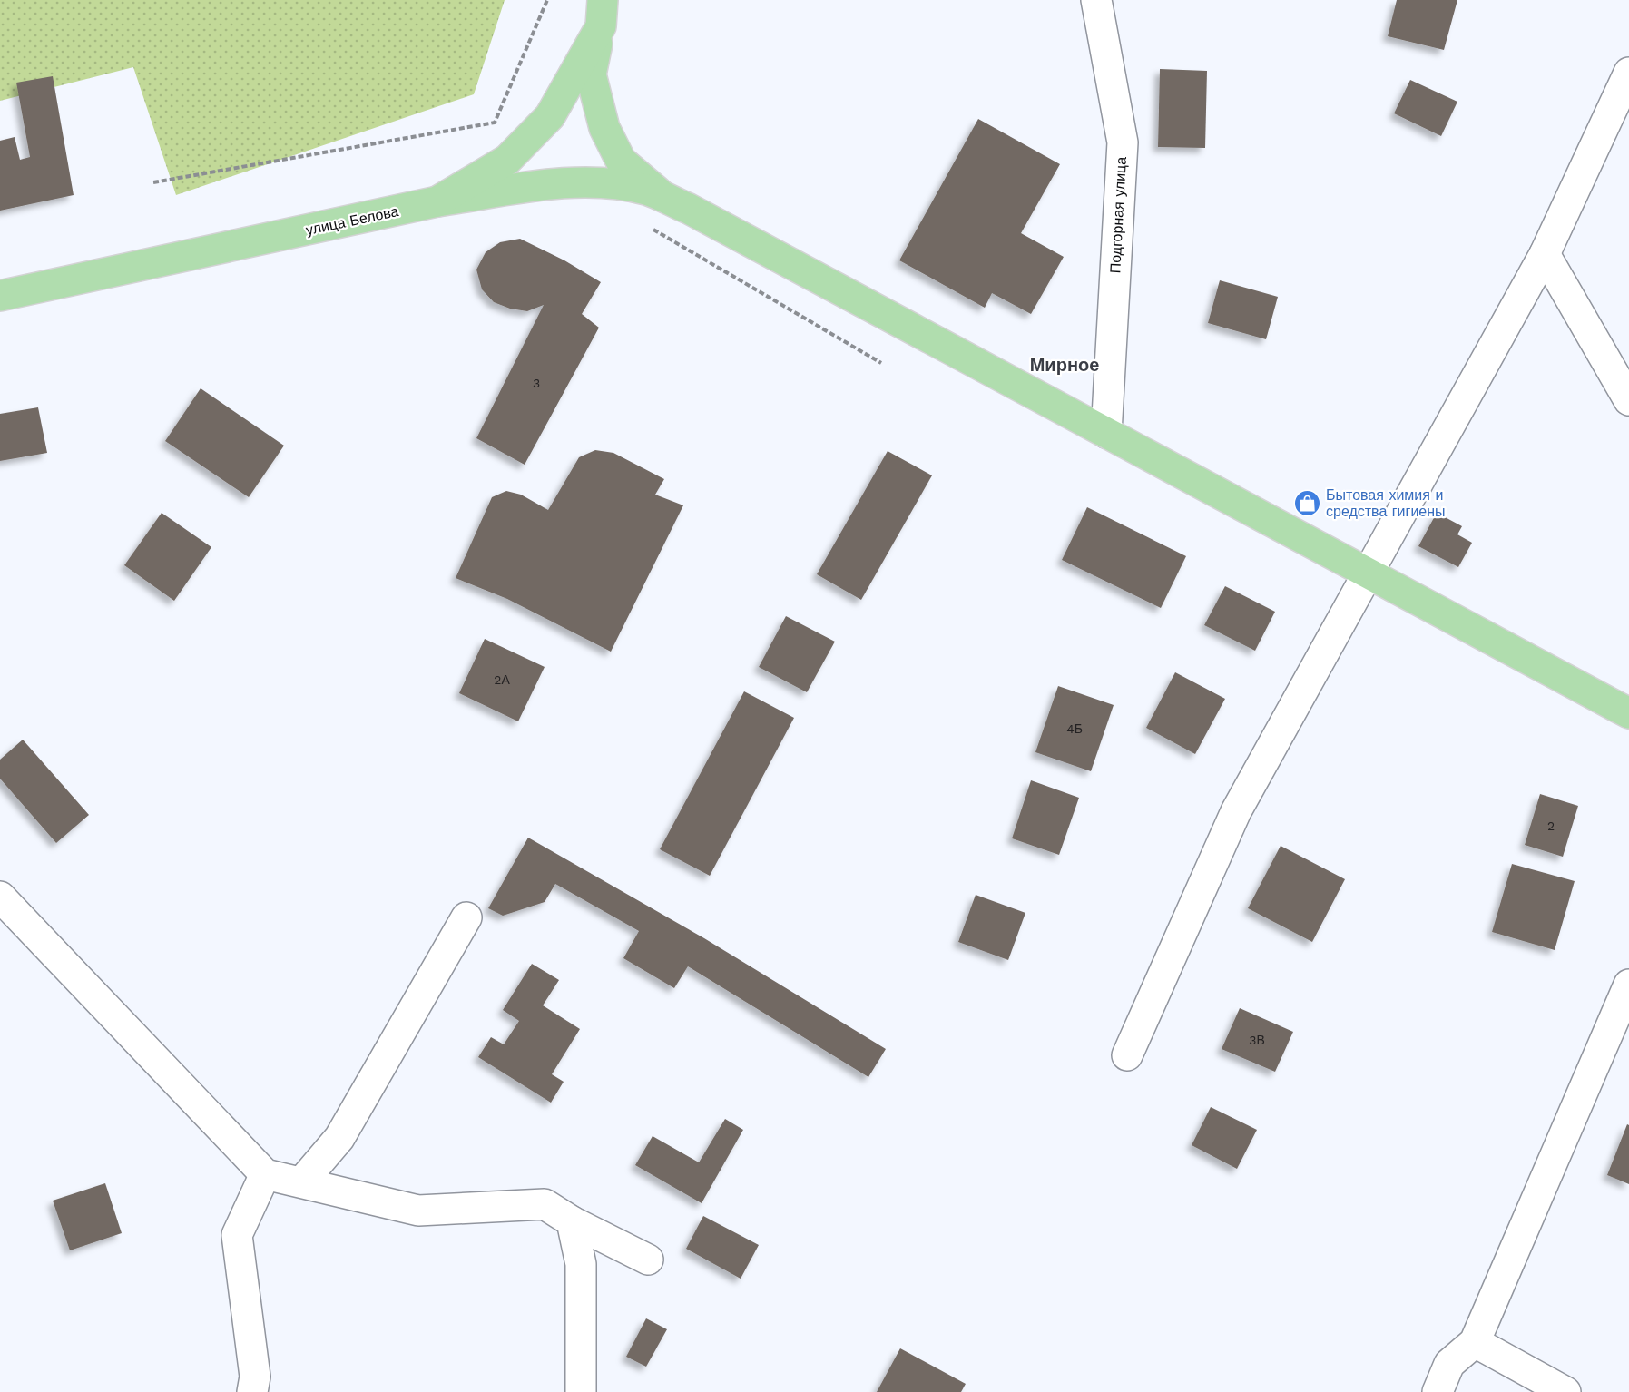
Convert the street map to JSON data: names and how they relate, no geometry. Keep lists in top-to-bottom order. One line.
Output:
{"streets":{"main road":["улица Белова"],"street":["Подгорная улица"]},"districts":["Мирное"],"places":{"shop":["Бытовая химия и средства гигиены"]},"house_numbers":["3","2А","4Б","2","3В"]}
